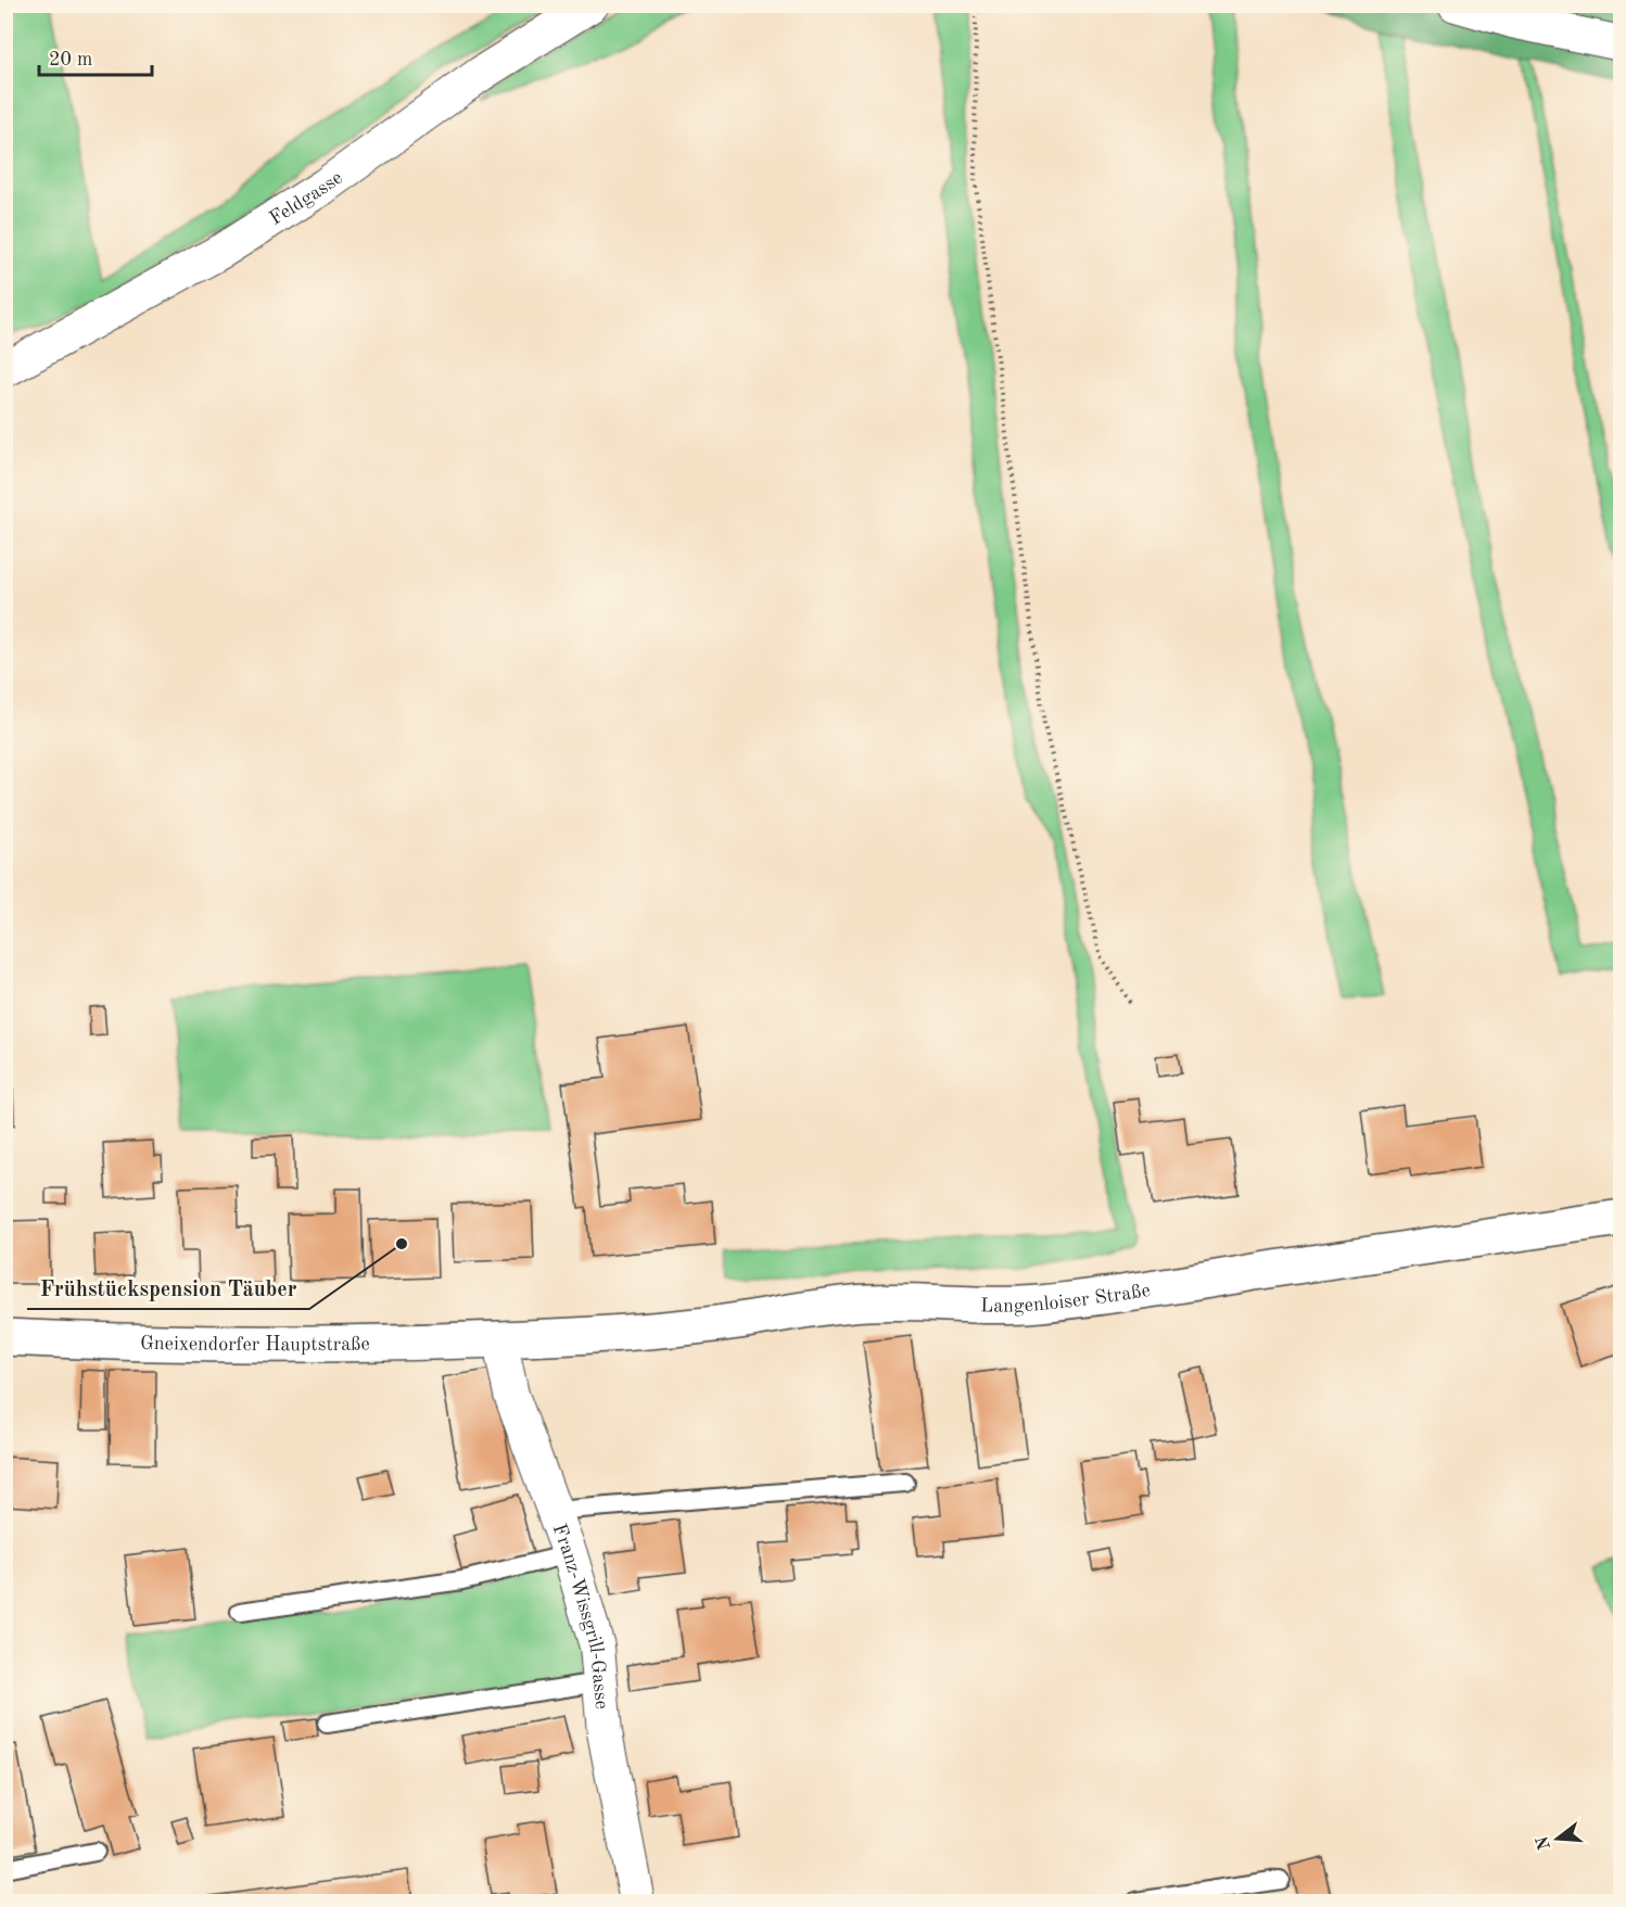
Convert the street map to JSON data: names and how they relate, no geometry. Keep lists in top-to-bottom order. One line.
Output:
{"streets":{"street":["Feldgasse","Langenloiser Straße","Gneixendorfer Hauptstraße","Franz-Wissgrill-Gasse"]},"crossings":[["Langenloiser Straße","Gneixendorfer Hauptstraße"],["Langenloiser Straße","Franz-Wissgrill-Gasse"],["Gneixendorfer Hauptstraße","Franz-Wissgrill-Gasse"]],"places":["Frühstückspension Täuber"],"scale_bar":"20 m","north":"left"}
